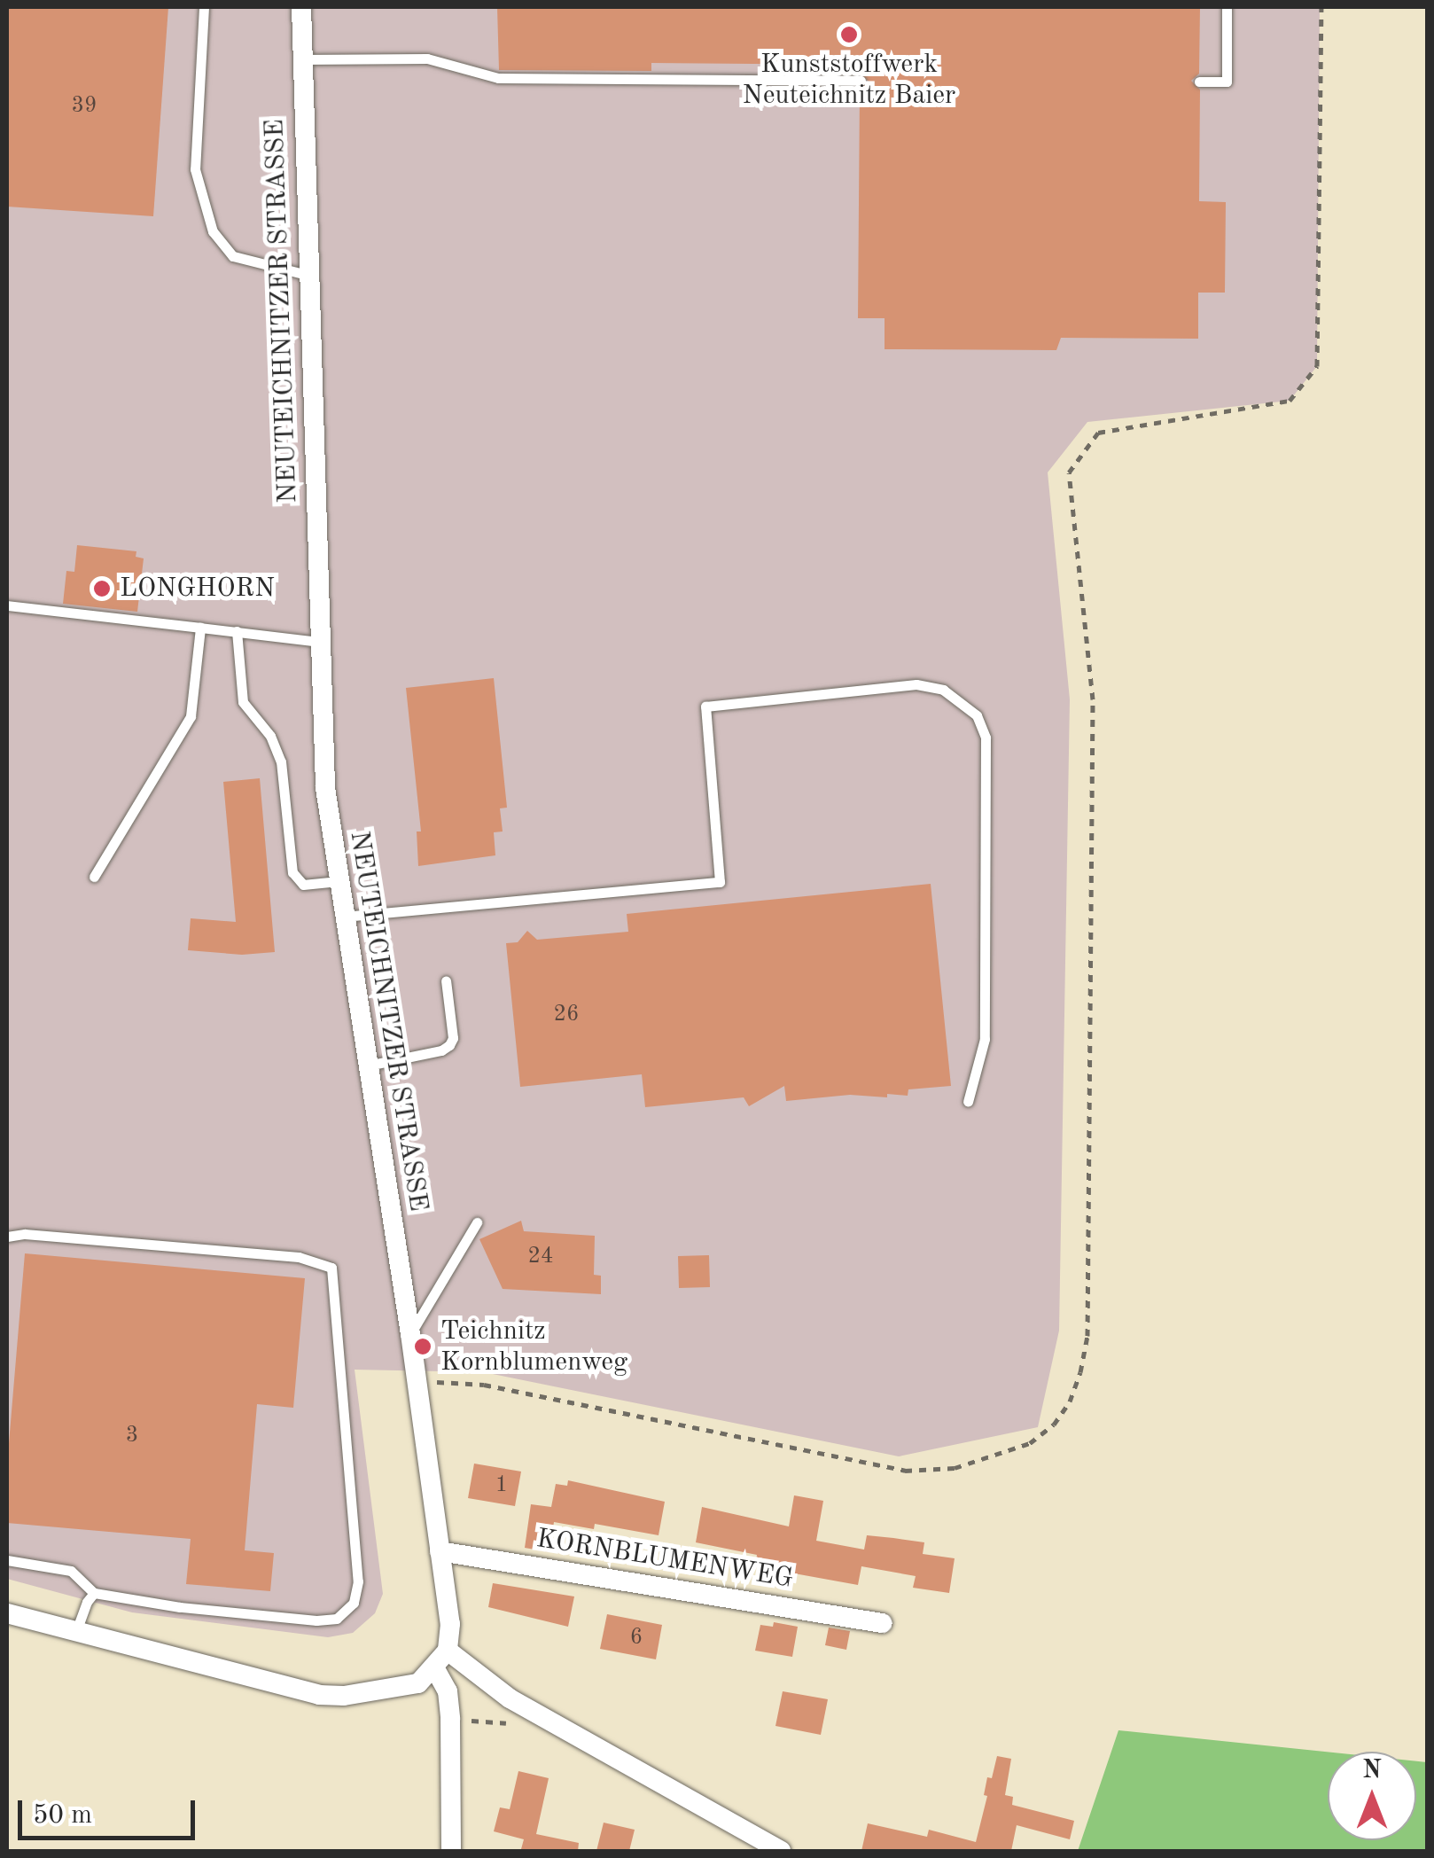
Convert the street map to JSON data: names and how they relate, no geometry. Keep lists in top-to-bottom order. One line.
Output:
{"streets":{"street":["NEUTEICHNITZER STRASSE","KORNBLUMENWEG"]},"crossings":[["NEUTEICHNITZER STRASSE","KORNBLUMENWEG"]],"places":["Kunststoffwerk Neuteichnitz Baier","LONGHORN","Teichnitz Kornblumenweg"],"house_numbers":["39","26","24","3","1","6"],"scale_bar":"50 m","north":"top"}
